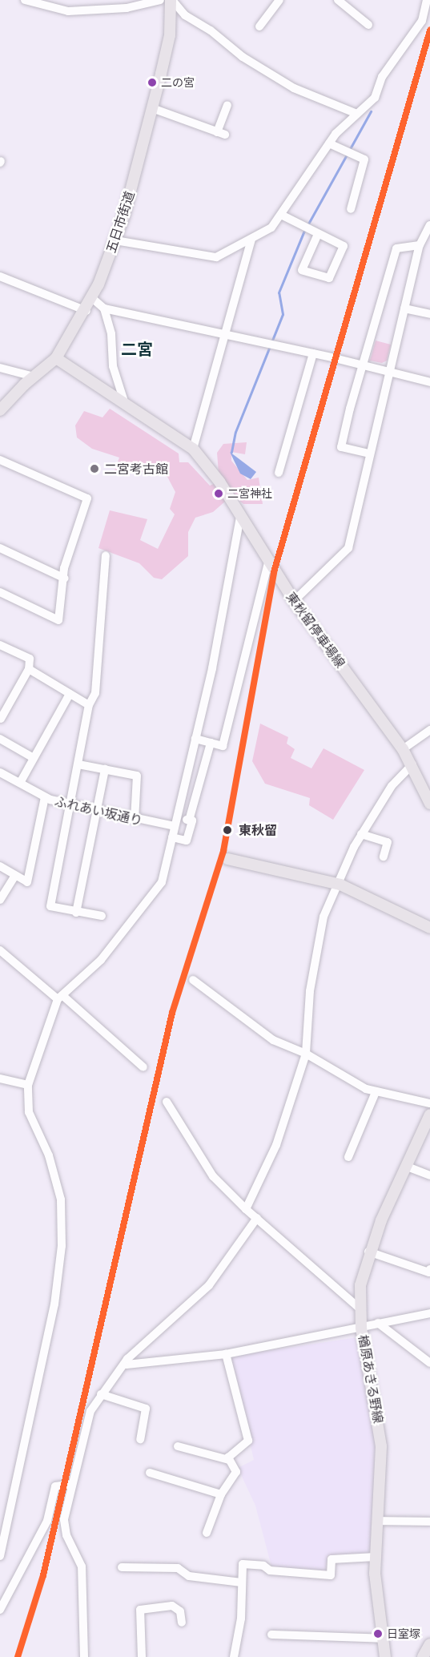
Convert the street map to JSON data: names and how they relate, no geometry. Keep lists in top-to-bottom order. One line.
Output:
{"streets":{"main road":["五日市街道","東秋留停車場線","楢原あきる野線"],"street":["ふれあい坂通り"]},"crossings":[["五日市街道","東秋留停車場線"]],"districts":["二宮"],"places":["二の宮","二宮考古館","二宮神社","東秋留","日室塚"]}
